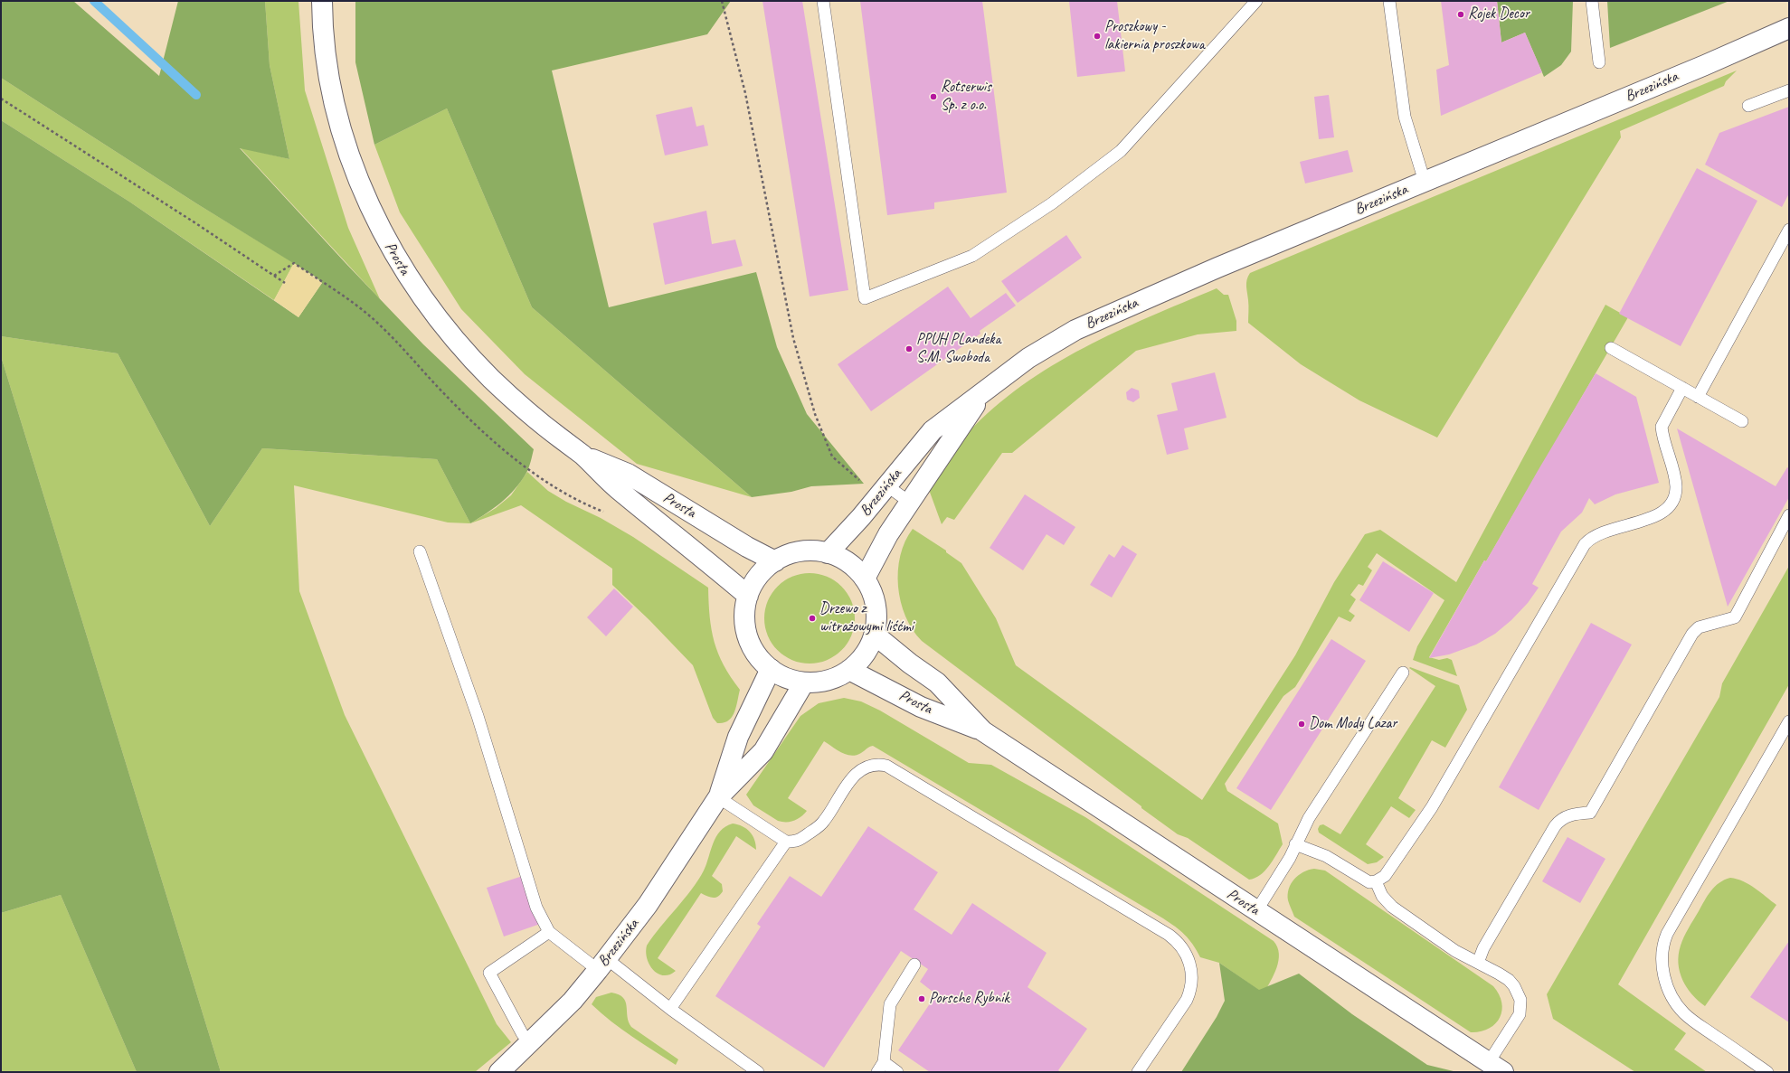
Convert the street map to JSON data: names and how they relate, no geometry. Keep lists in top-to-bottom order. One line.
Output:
{"streets":{"main road":["Brzezińska","Prosta"]},"places":["Rojek Decor","Proszkowy - lakiernia proszkowa","Rotserwis Sp. z o.o.","PPUH PLandeka S.M. Swoboda","Drzewo z witrażowymi liśćmi","Dom Mody Lazar","Porsche Rybnik"]}
